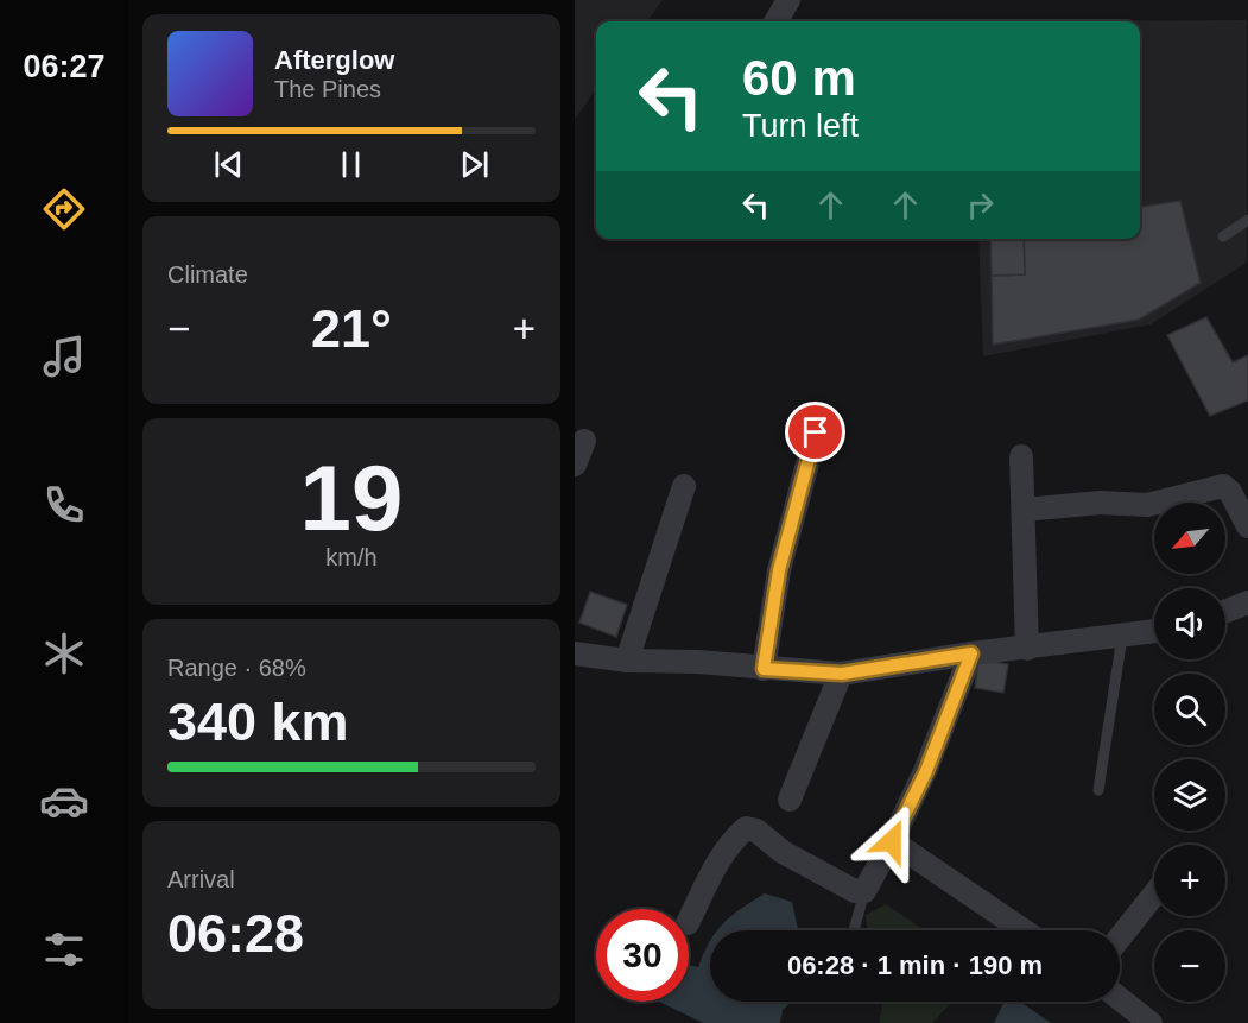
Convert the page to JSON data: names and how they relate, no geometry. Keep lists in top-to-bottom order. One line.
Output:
{"north":"bottom left","page":{"tabs":"06:27","turn":["60 m","Turn left"],"song":["Afterglow","The Pines"],"tile":["Climate",["19","km/h"],["Range · 68%","340 km"],["Arrival","06:28"]],"heat":["−","21°","+"],"map_buttons":["+","−"],"limit":"30","trip":"06:28 · 1 min · 190 m"}}
